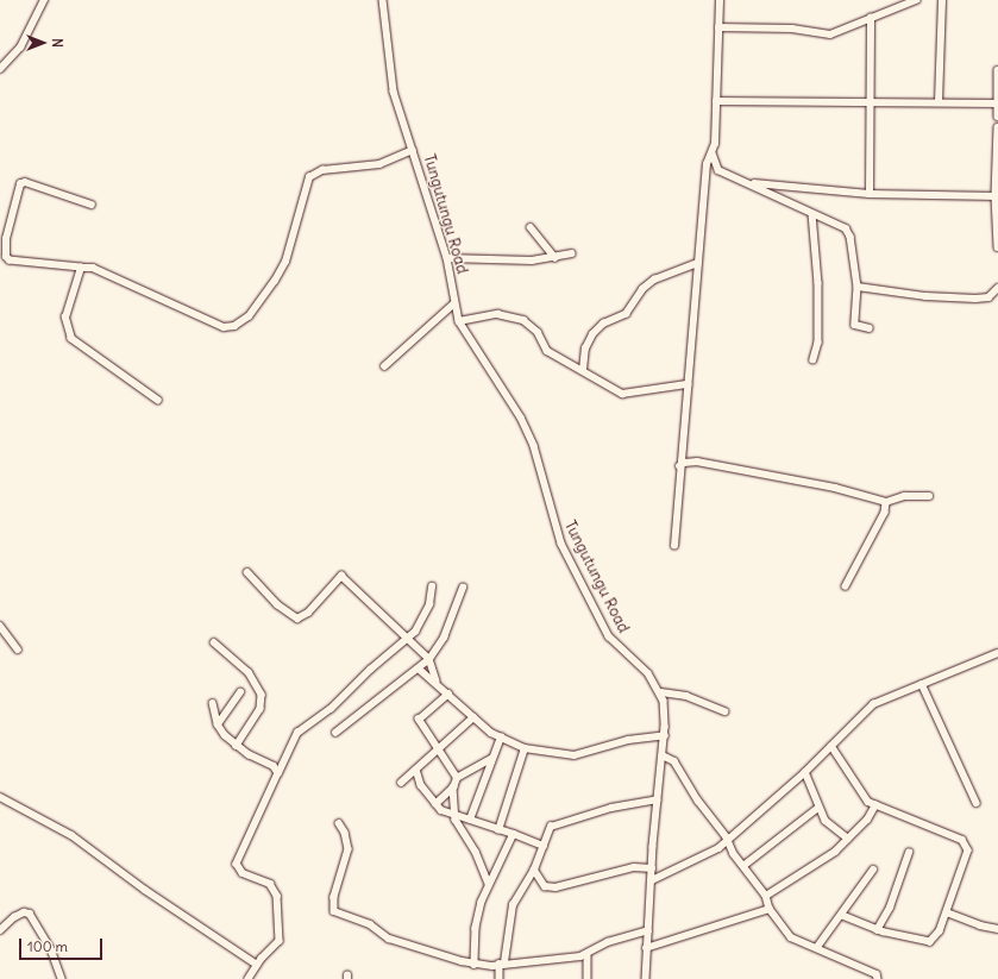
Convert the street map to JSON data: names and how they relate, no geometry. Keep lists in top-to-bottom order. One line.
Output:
{"streets":{"street":["Tungutungu Road"]},"scale_bar":"100 m","north":"right"}
